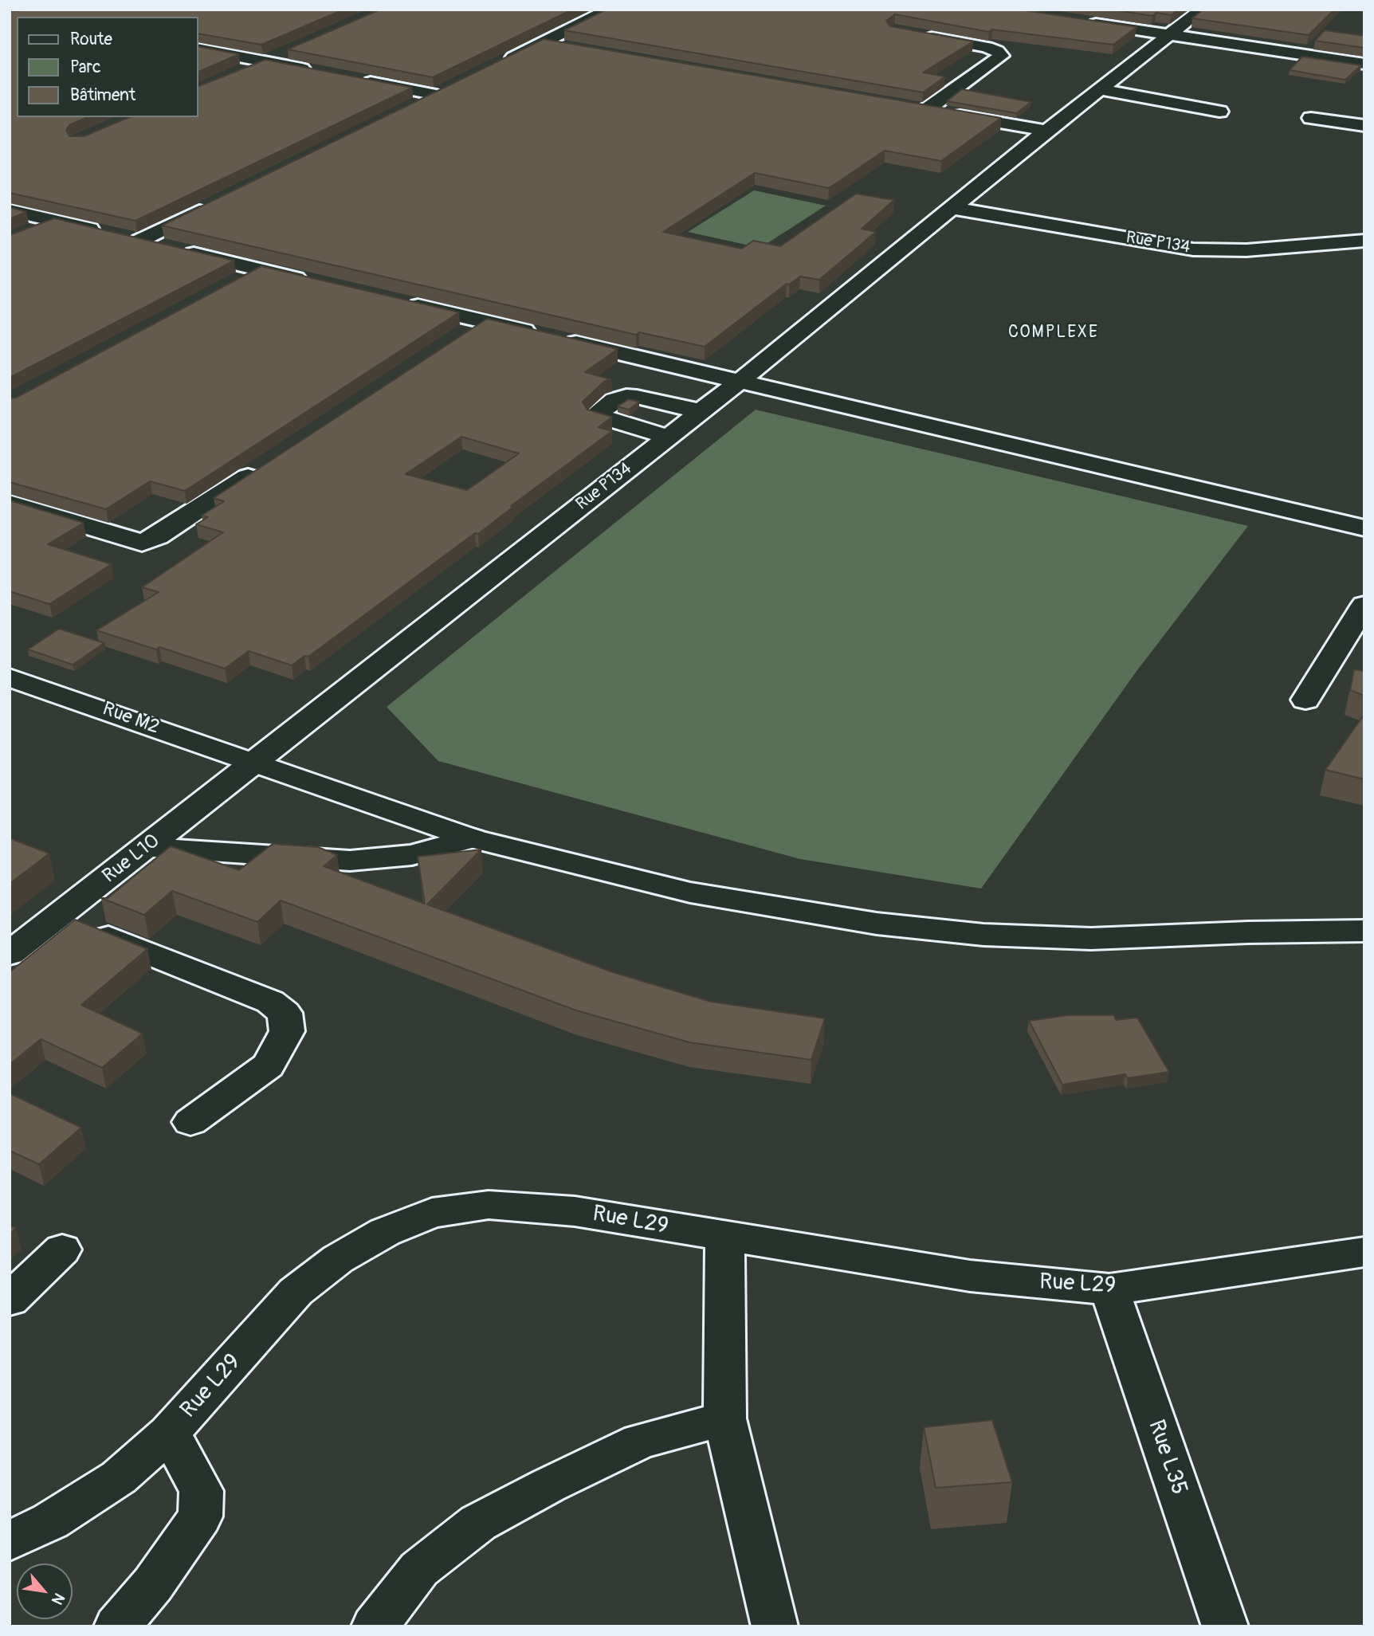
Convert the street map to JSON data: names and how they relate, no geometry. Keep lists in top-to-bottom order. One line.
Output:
{"streets":{"street":["Rue P134","Rue M2","Rue L10","Rue L29","Rue L35"]},"crossings":[["Rue P134","Rue M2"],["Rue P134","Rue L10"],["Rue M2","Rue L10"],["Rue L29","Rue L35"]],"districts":["COMPLEXE"],"legend":["Route","Parc","Bâtiment"],"north":"bottom right"}
